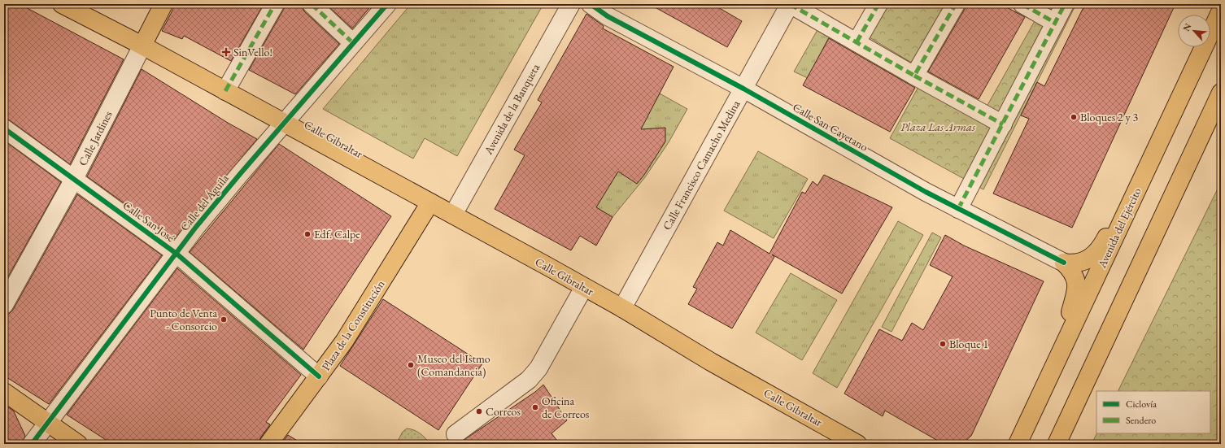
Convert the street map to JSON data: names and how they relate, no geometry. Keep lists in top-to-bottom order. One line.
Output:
{"streets":{"main road":["Calle Jardines","Calle Gibraltar","Avenida del Ejército","Plaza de la Constitución"],"street":["Avenida de la Banqueta","Calle San Cayetano","Calle Francisco Camacho Medina","Calle del Águila","Calle San José"]},"crossings":[["Avenida de la Banqueta","Calle Gibraltar"],["Calle San Cayetano","Calle Francisco Camacho Medina"],["Calle Jardines","Calle Gibraltar"],["Calle Jardines","Calle San José"],["Calle Gibraltar","Calle Francisco Camacho Medina"],["Calle Gibraltar","Calle del Águila"],["Calle Gibraltar","Plaza de la Constitución"],["Calle del Águila","Calle San José"],["Calle San José","Plaza de la Constitución"]],"parks":["Plaza Las Armas"],"places":{"health":["SinVello!"],"other":["Bloques 2 y 3","Edf. Calpe","Punto de Venta - Consorcio","Bloque 1","Museo del Istmo (Comandancia)","Oficina de Correos","Correos"]},"legend":["Ciclovía","Sendero"],"north":"top left"}
